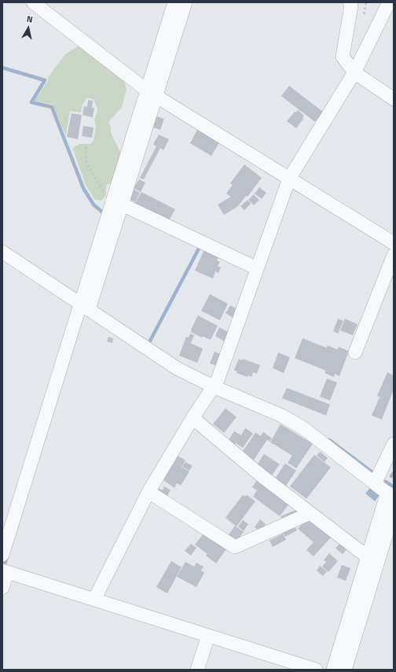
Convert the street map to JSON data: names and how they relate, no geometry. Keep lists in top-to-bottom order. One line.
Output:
{"north":"top"}
